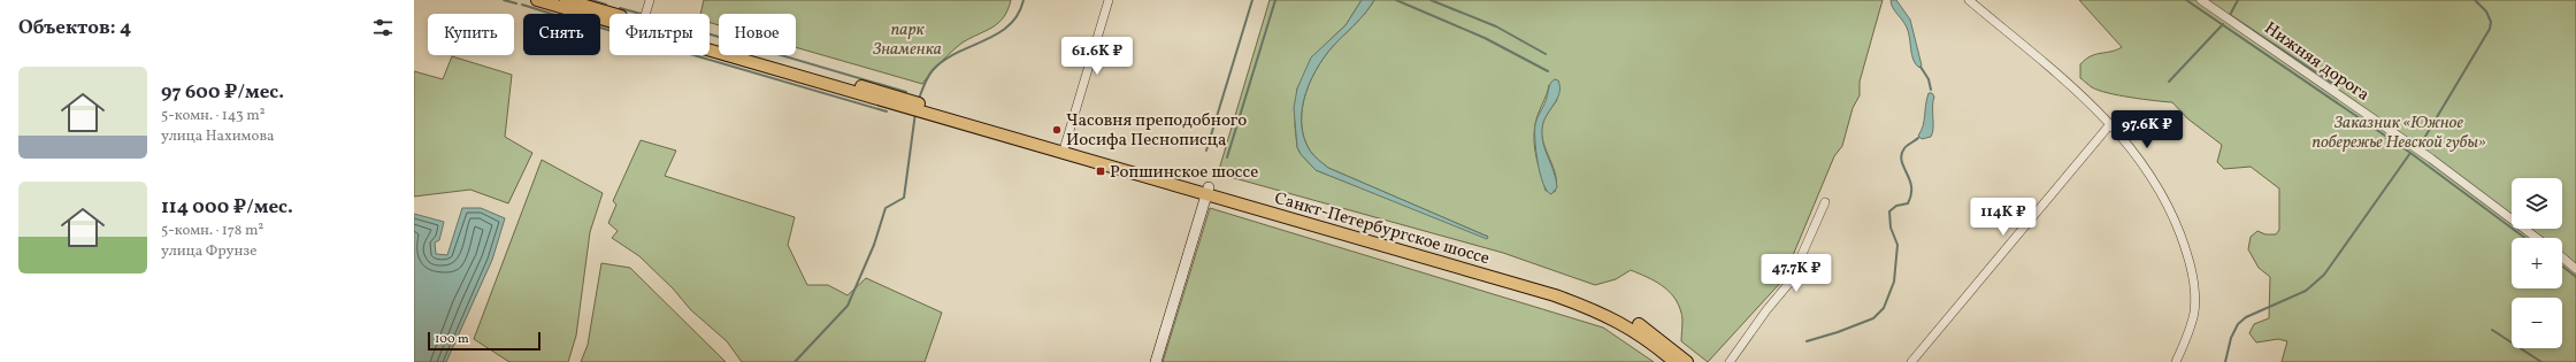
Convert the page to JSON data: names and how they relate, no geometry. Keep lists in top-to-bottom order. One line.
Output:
{"streets":{"main road":["Санкт-Петербургское шоссе"],"street":["Нижняя дорога"]},"parks":["парк Знаменка","Заказник «Южное побережье Невской губы»"],"places":{"other":["Часовня преподобного Иосифа Песнописца"],"transit":["Ропшинское шоссе"]},"scale_bar":"100 m","page":{"heading":"Объектов: 4","chip":["Купить","Снять","Фильтры","Новое"],"price":["61.6K ₽","97.6K ₽","114K ₽","47.7K ₽"],"list":[{"name":"97 600 ₽/мес.","note":"5-комн. · 143 m² · улица Нахимова"},{"name":"114 000 ₽/мес.","note":"5-комн. · 178 m² · улица Фрунзе"}],"map_buttons":["+","−"],"scale":"100 m"}}
